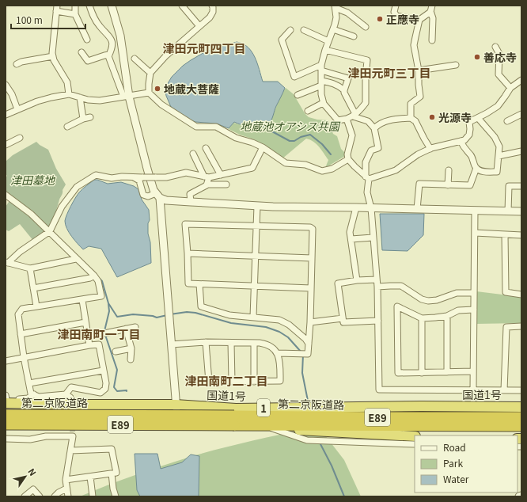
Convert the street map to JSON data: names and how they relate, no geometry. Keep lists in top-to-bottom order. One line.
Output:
{"streets":{"highway":["国道1号","第二京阪道路","1","E89"]},"crossings":[["第二京阪道路","1"]],"districts":["津田元町四丁目","津田元町三丁目","津田南町一丁目","津田南町二丁目"],"parks":["地蔵池オアシス共園","津田墓地"],"places":["正應寺","善応寺","地蔵大菩薩","光源寺"],"legend":["Road","Park","Water"],"scale_bar":"100 m","north":"top right"}
